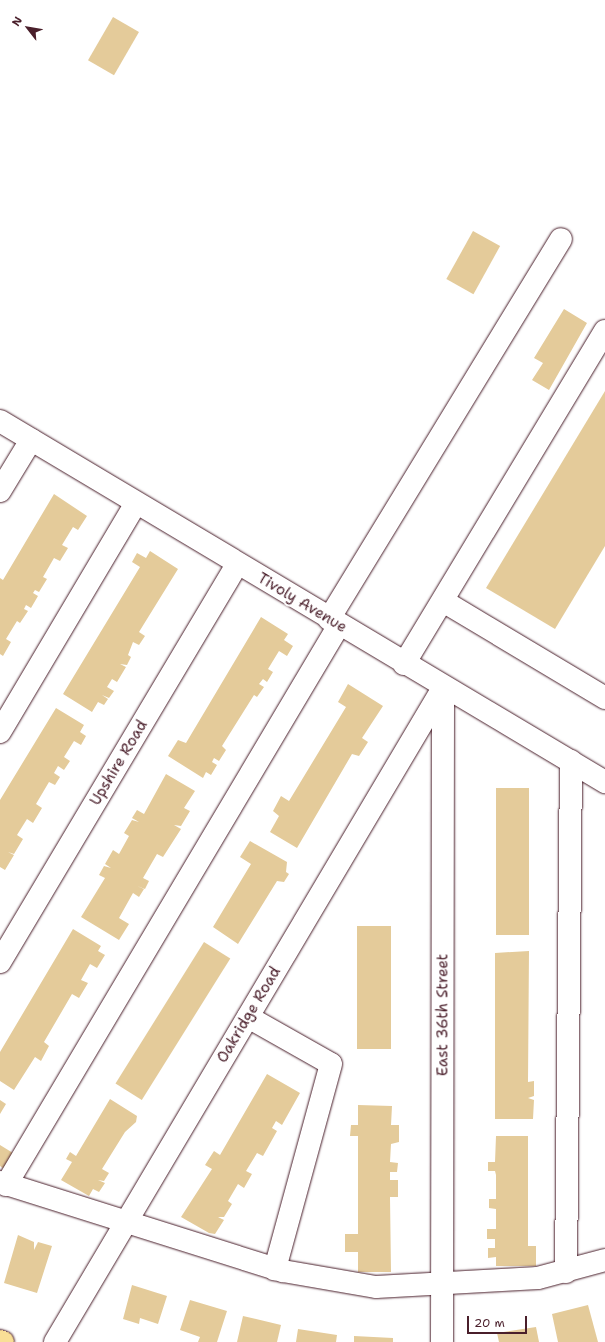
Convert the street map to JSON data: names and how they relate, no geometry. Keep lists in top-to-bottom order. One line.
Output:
{"streets":{"street":["Tivoly Avenue","Upshire Road","Oakridge Road","East 36th Street"]},"crossings":[["Tivoly Avenue","Upshire Road"],["Tivoly Avenue","Oakridge Road"],["Tivoly Avenue","East 36th Street"],["Oakridge Road","East 36th Street"]],"scale_bar":"20 m","north":"top left"}
